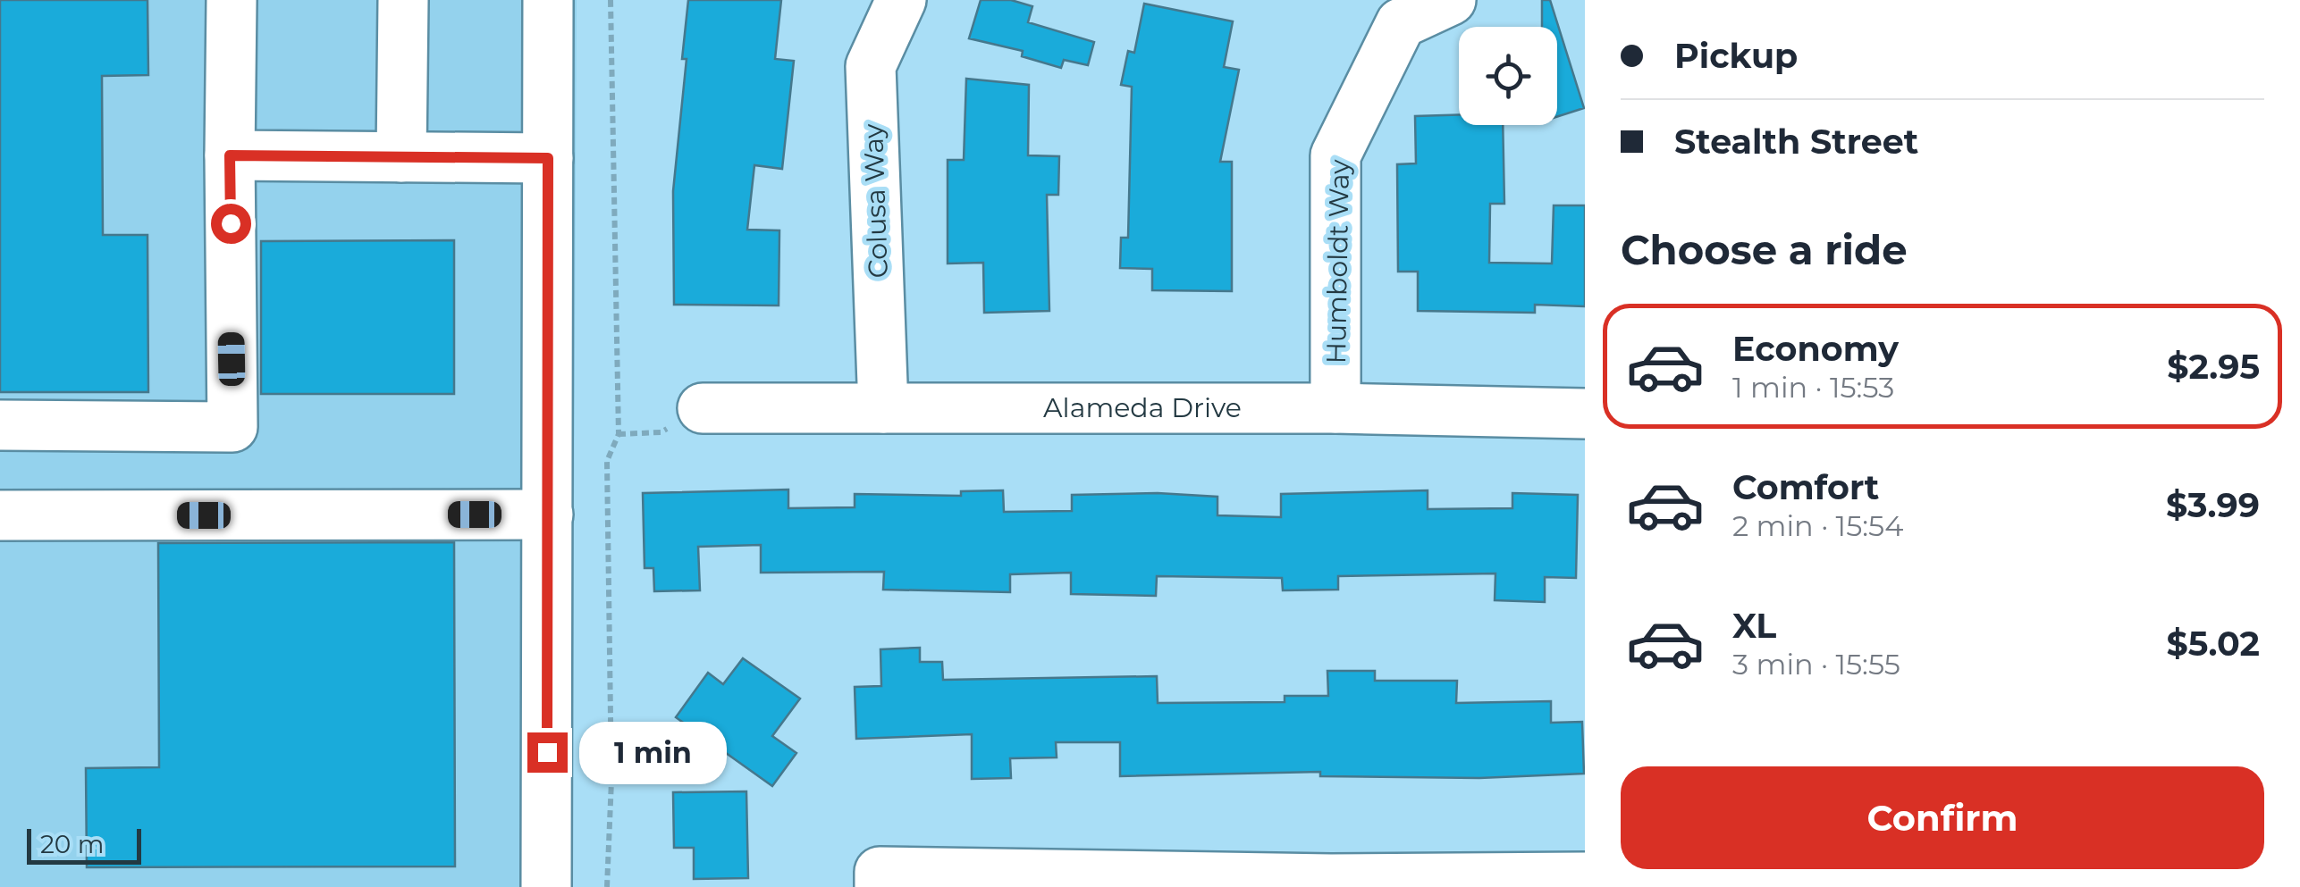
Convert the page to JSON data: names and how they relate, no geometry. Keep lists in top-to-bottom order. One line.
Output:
{"streets":{"street":["Colusa Way","Humboldt Way","Alameda Drive"]},"crossings":[["Colusa Way","Alameda Drive"],["Humboldt Way","Alameda Drive"]],"scale_bar":"20 m","page":{"banner":["Pickup","Stealth Street"],"heading":"Choose a ride","list":[{"name":"Economy","note":"1 min · 15:53","value":"$2.95"},{"name":"Comfort","note":"2 min · 15:54","value":"$3.99"},{"name":"XL","note":"3 min · 15:55","value":"$5.02"}],"bubble":"1 min","buttons":"Confirm","scale":"20 m"}}
